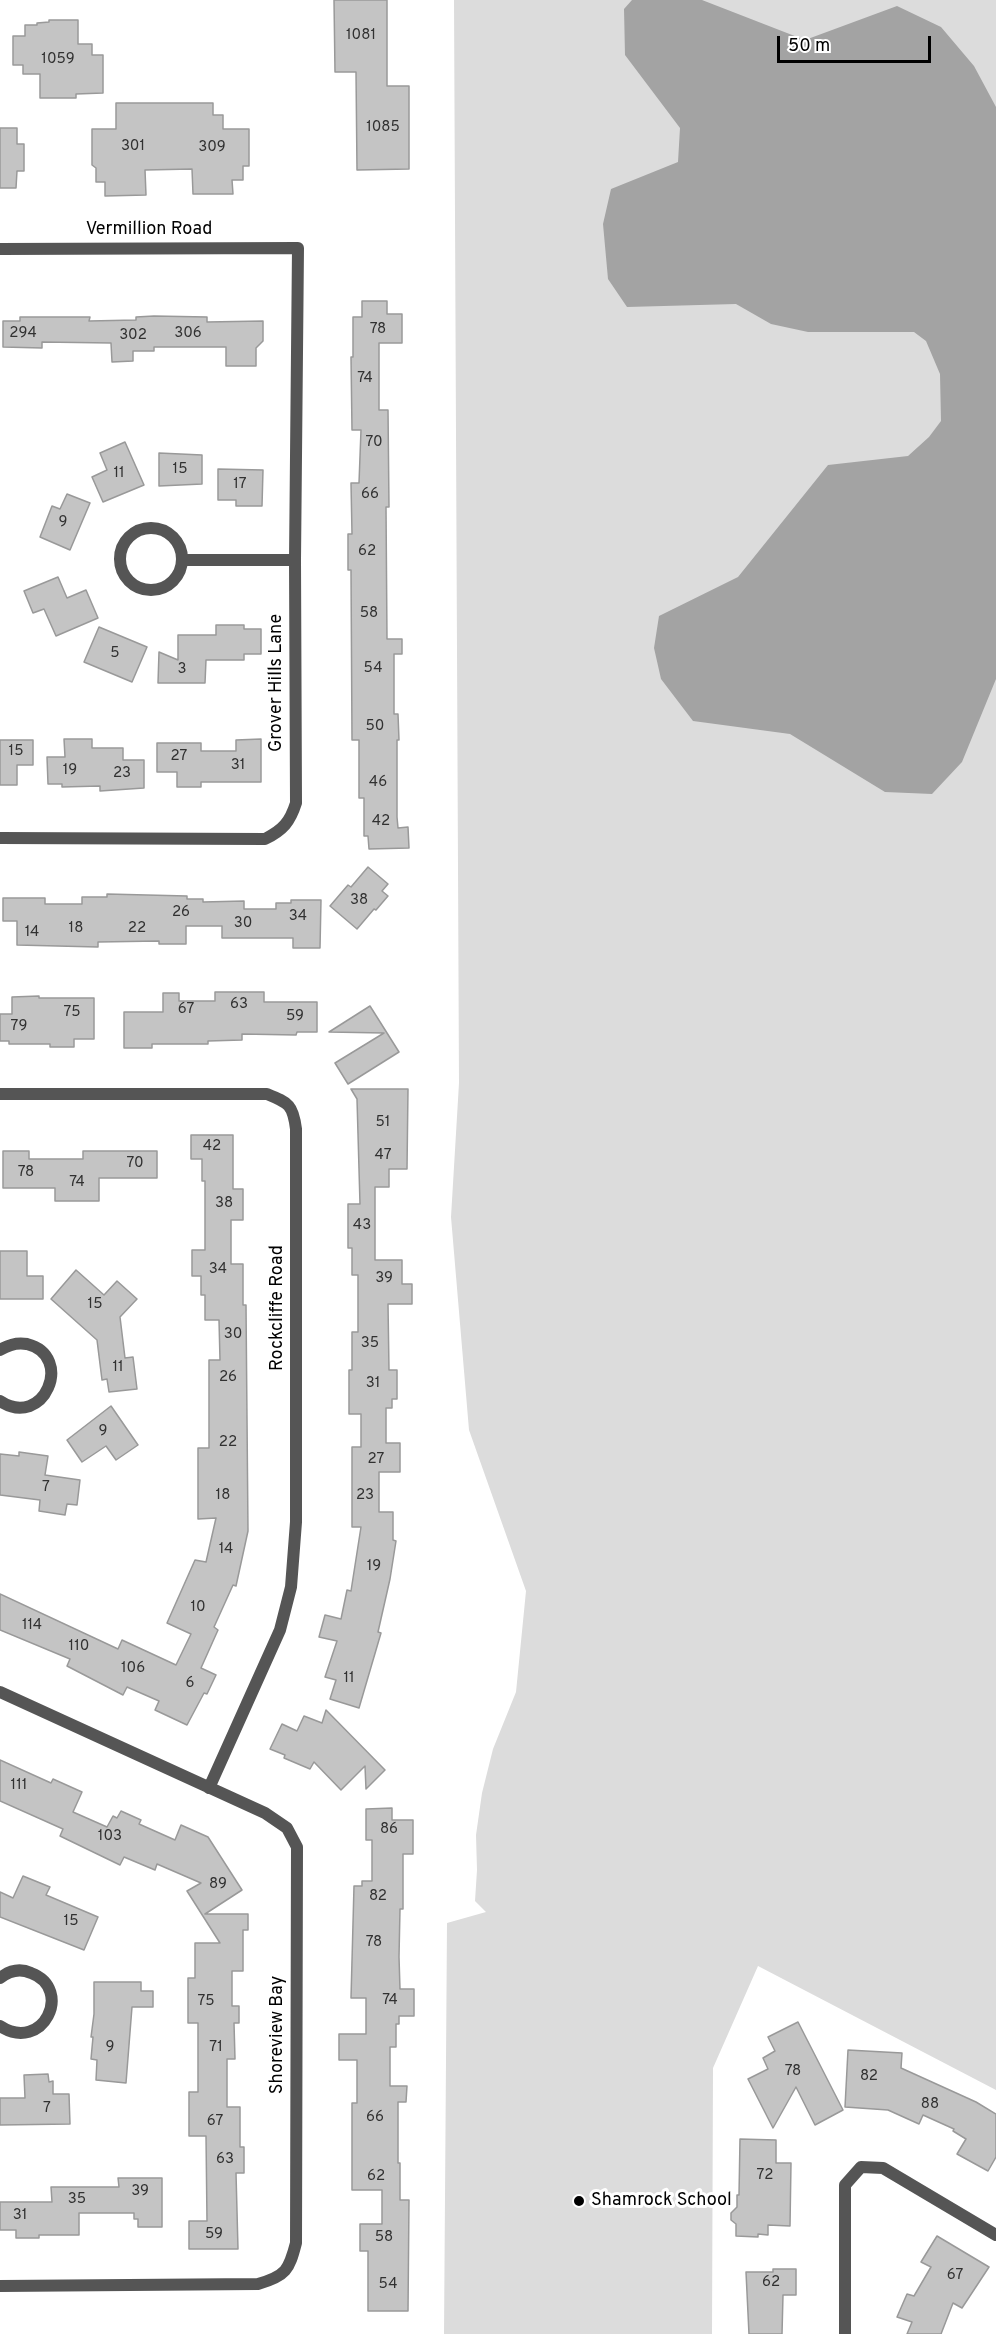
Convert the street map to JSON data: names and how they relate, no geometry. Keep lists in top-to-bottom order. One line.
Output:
{"streets":{"street":["Vermillion Road","Grover Hills Lane","Rockcliffe Road","Shoreview Bay"]},"crossings":[["Vermillion Road","Grover Hills Lane"],["Rockcliffe Road","Shoreview Bay"]],"places":["Shamrock School"],"house_numbers":["1081","1059","1085","301","309","78","294","306","302","74","70","15","11","17","66","9","62","58","5","54","3","50","15","27","31","19","23","46","42","38","26","34","30","18","22","14","63","67","75","59","79","51","42","47","70","78","74","38","43","34","39","15","30","35","11","26","31","9","22","27","7","18","23","14","19","10","114","110","106","11","6","111","86","103","89","82","15","78","74","75","9","71","78","82","88","7","66","67","63","72","62","39","35","31","59","58","67","62","54"],"scale_bar":"50 m"}
